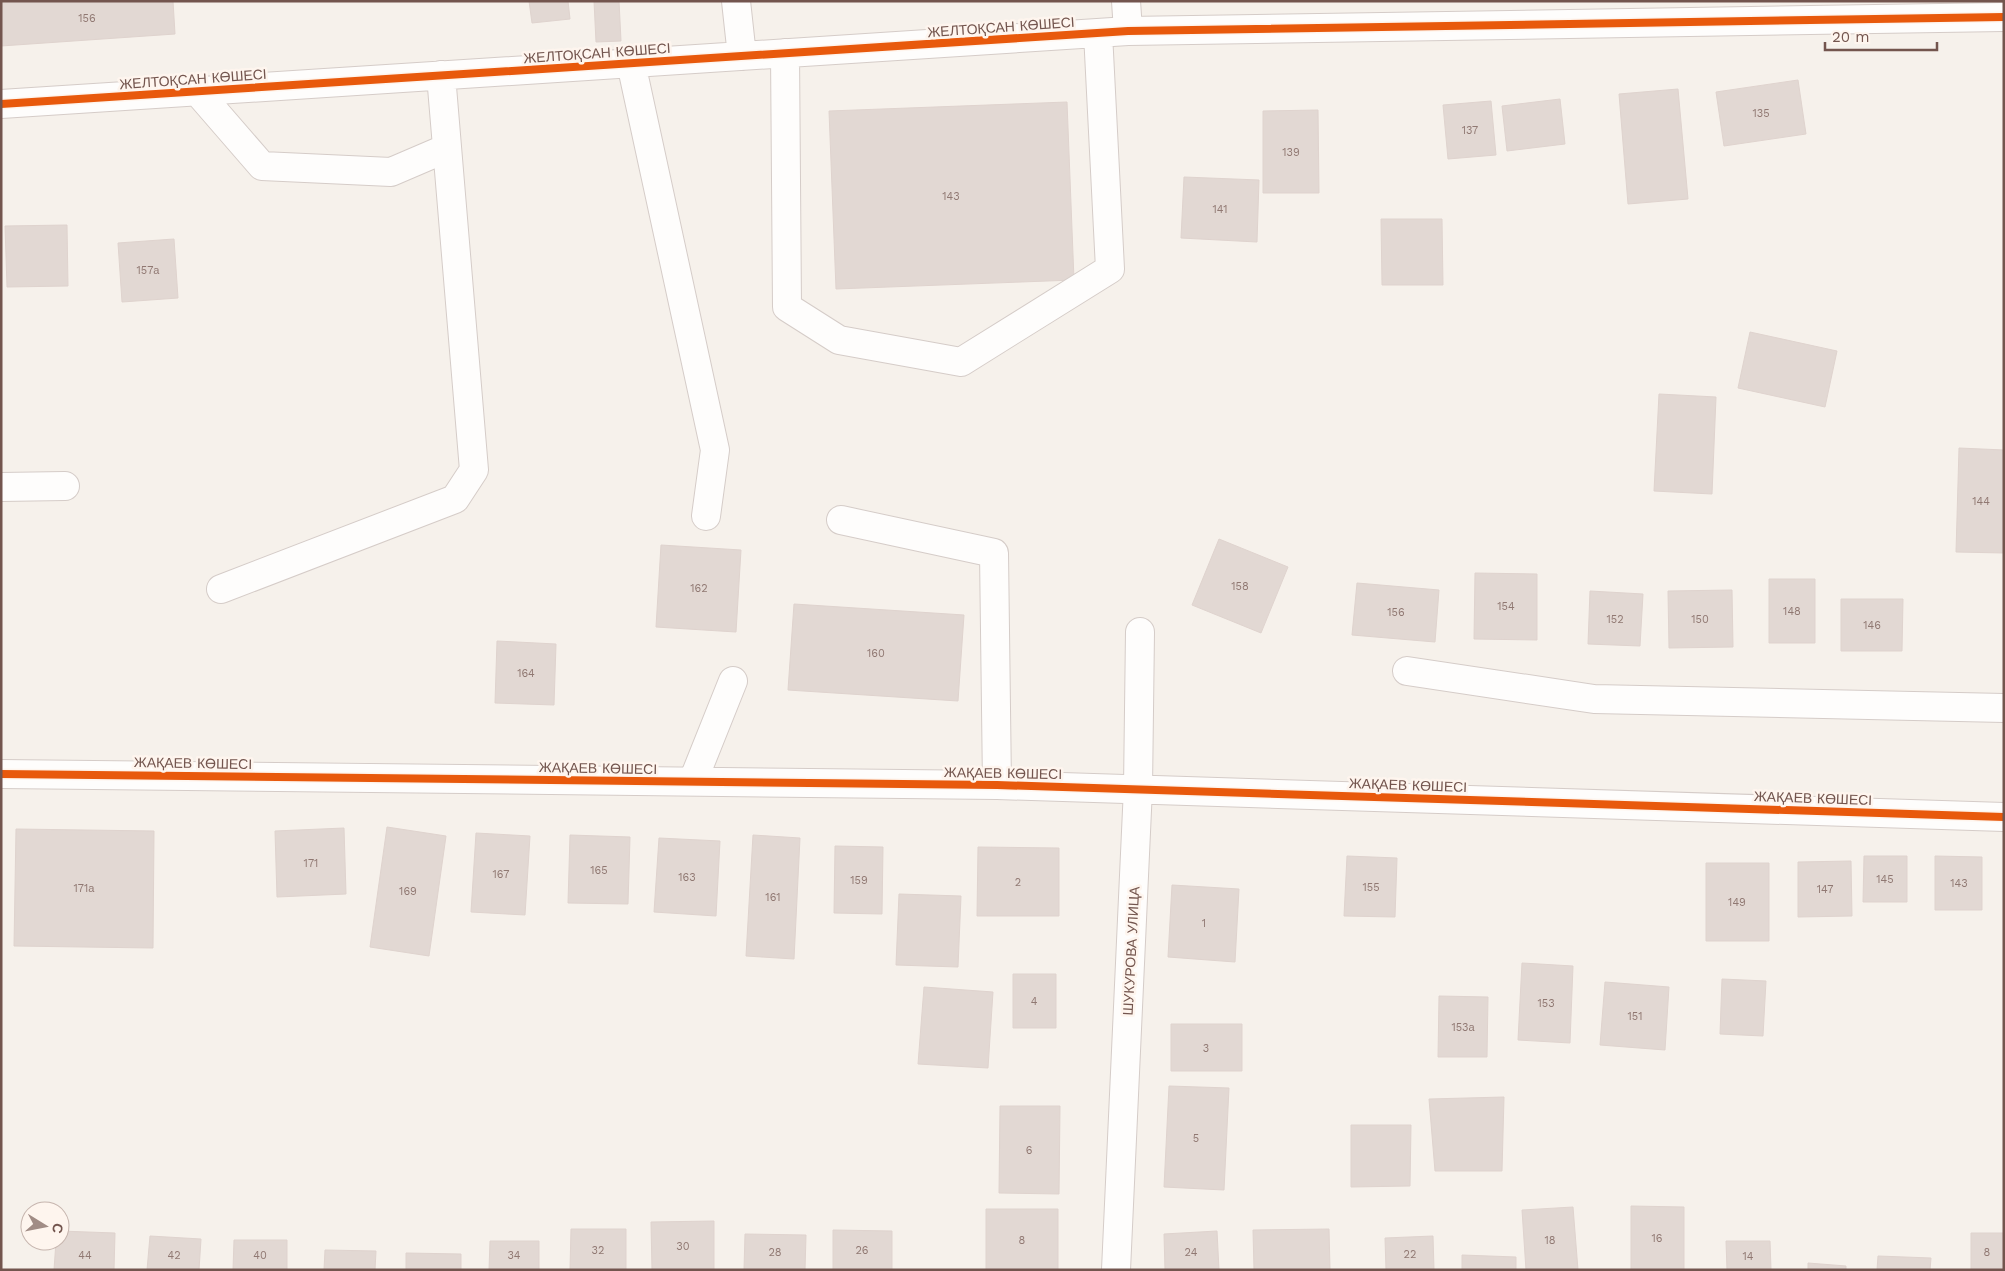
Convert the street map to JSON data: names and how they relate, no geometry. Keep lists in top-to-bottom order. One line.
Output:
{"streets":{"street":["ЖЕЛТОҚСАН КӨШЕСІ","ЖАҚАЕВ КӨШЕСІ","ШУКУРОВА УЛИЦА"]},"crossings":[["ЖАҚАЕВ КӨШЕСІ","ШУКУРОВА УЛИЦА"]],"house_numbers":["156","135","137","139","143","141","157а","144","158","162","154","148","156","152","150","146","160","164","171","165","167","163","145","159","2","143","155","171а","147","169","161","149","1","4","153","151","153а","3","5","6","16","8","18","30","32","26","28","24","8","22","44","42","40","34","14"],"scale_bar":"20 m","north":"right"}
